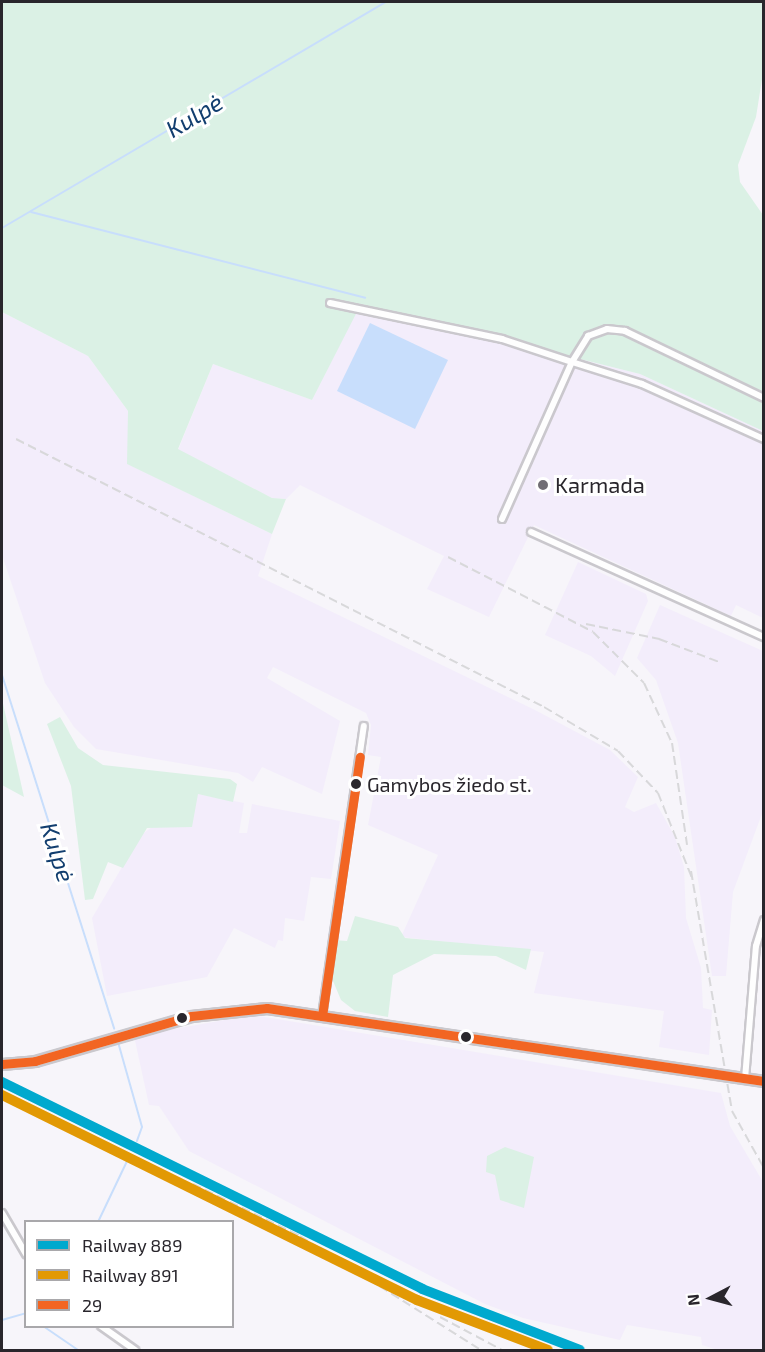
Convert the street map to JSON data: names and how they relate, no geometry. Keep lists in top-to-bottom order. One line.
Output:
{"water":["Kulpė"],"places":["Karmada","Gamybos žiedo st."],"lines":["transit line 29","rail line 889","rail line 891"],"legend":["Railway 889","Railway 891","29"],"north":"left"}
